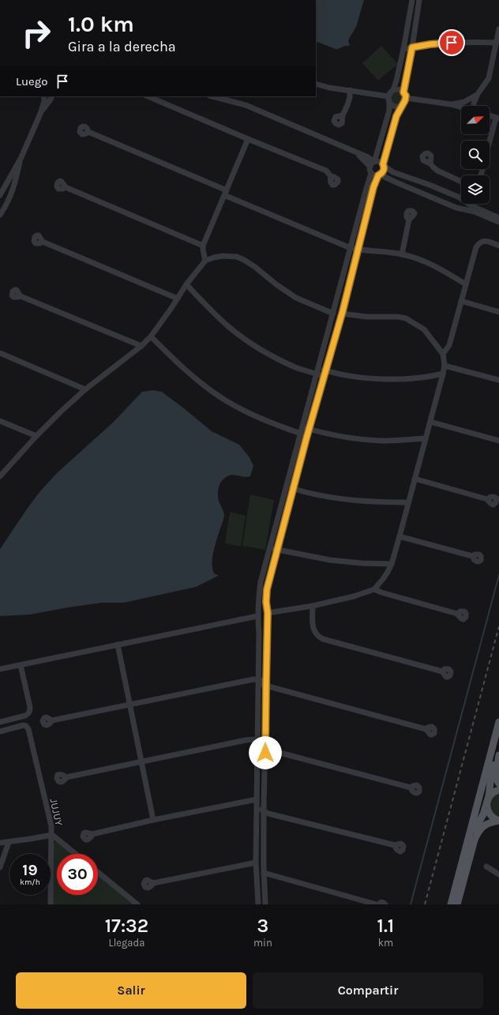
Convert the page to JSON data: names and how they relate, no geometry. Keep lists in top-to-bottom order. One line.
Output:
{"streets":{"street":["JUJUY"]},"north":"top right","page":{"turn":["1.0 km","Gira a la derecha"],"then":"Luego","speed":"19 km/h","limit":"30","eta":["17:32","Llegada","3","min","1.1","km"],"buttons":["Salir","Compartir"]}}
